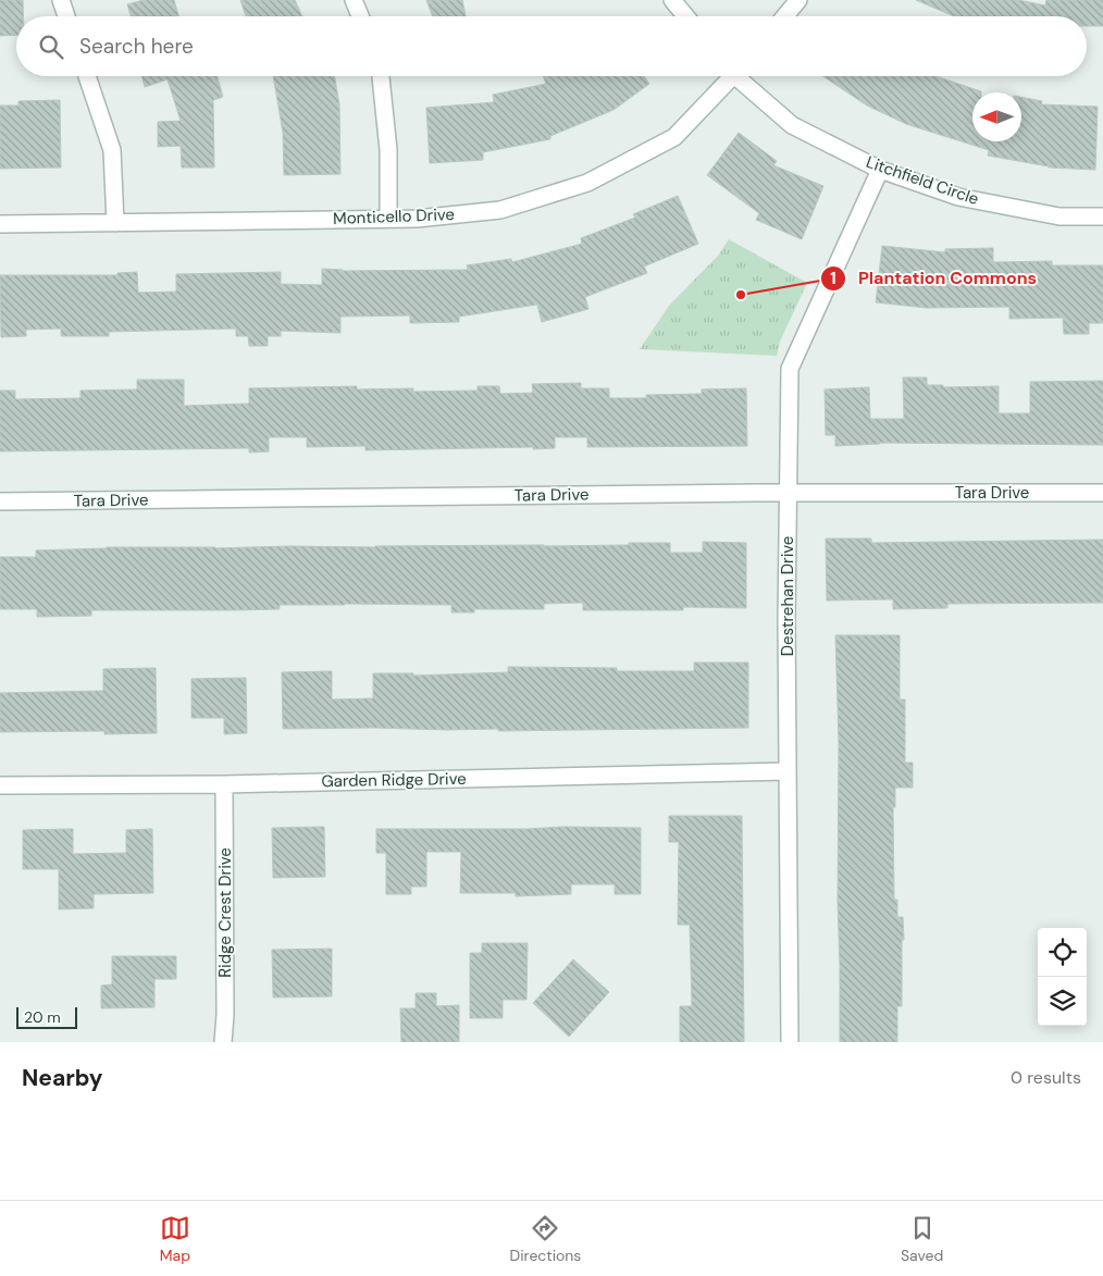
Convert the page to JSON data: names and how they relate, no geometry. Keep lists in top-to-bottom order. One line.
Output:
{"streets":{"street":["Litchfield Circle","Monticello Drive","Tara Drive","Destrehan Drive","Garden Ridge Drive","Ridge Crest Drive"]},"crossings":[["Litchfield Circle","Destrehan Drive"],["Tara Drive","Destrehan Drive"],["Destrehan Drive","Garden Ridge Drive"],["Garden Ridge Drive","Ridge Crest Drive"]],"places":["Plantation Commons"],"scale_bar":"20 m","north":"left","page":{"search":"Search here","scale":"20 m","heading":["Nearby","0 results"],"nav":["Map","Directions","Saved"]}}
